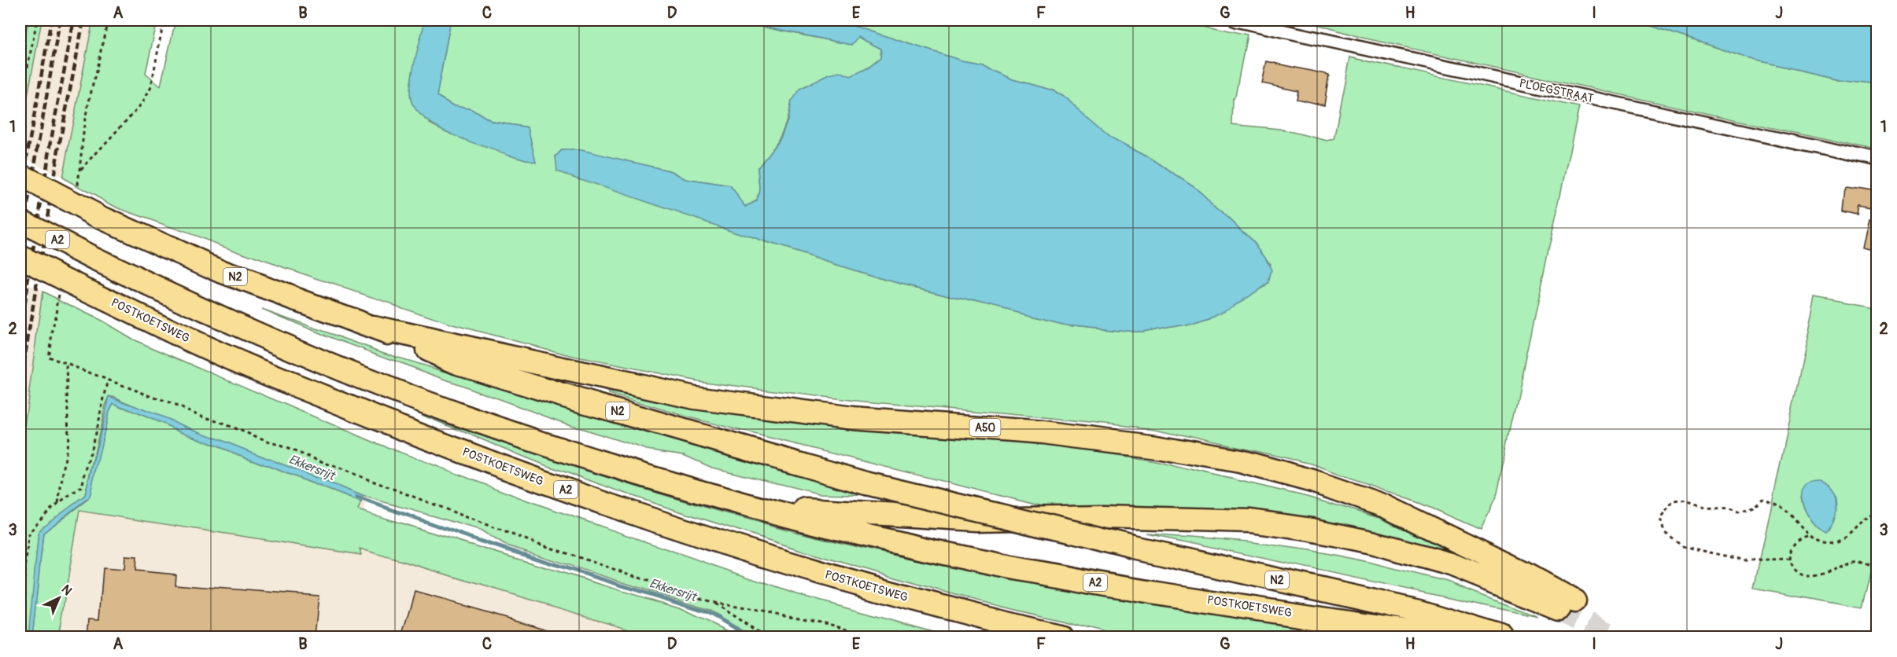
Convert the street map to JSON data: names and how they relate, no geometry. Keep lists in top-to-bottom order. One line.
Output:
{"streets":{"highway":["A2","N2","POSTKOETSWEG","A50"],"street":["PLOEGSTRAAT"]},"crossings":[["N2","POSTKOETSWEG"]],"water":["Ekkersrijt"],"north":"top right","grid":{"columns":["A","B","C","D","E","F","G","H","I","J"],"rows":["1","2","3"]}}
